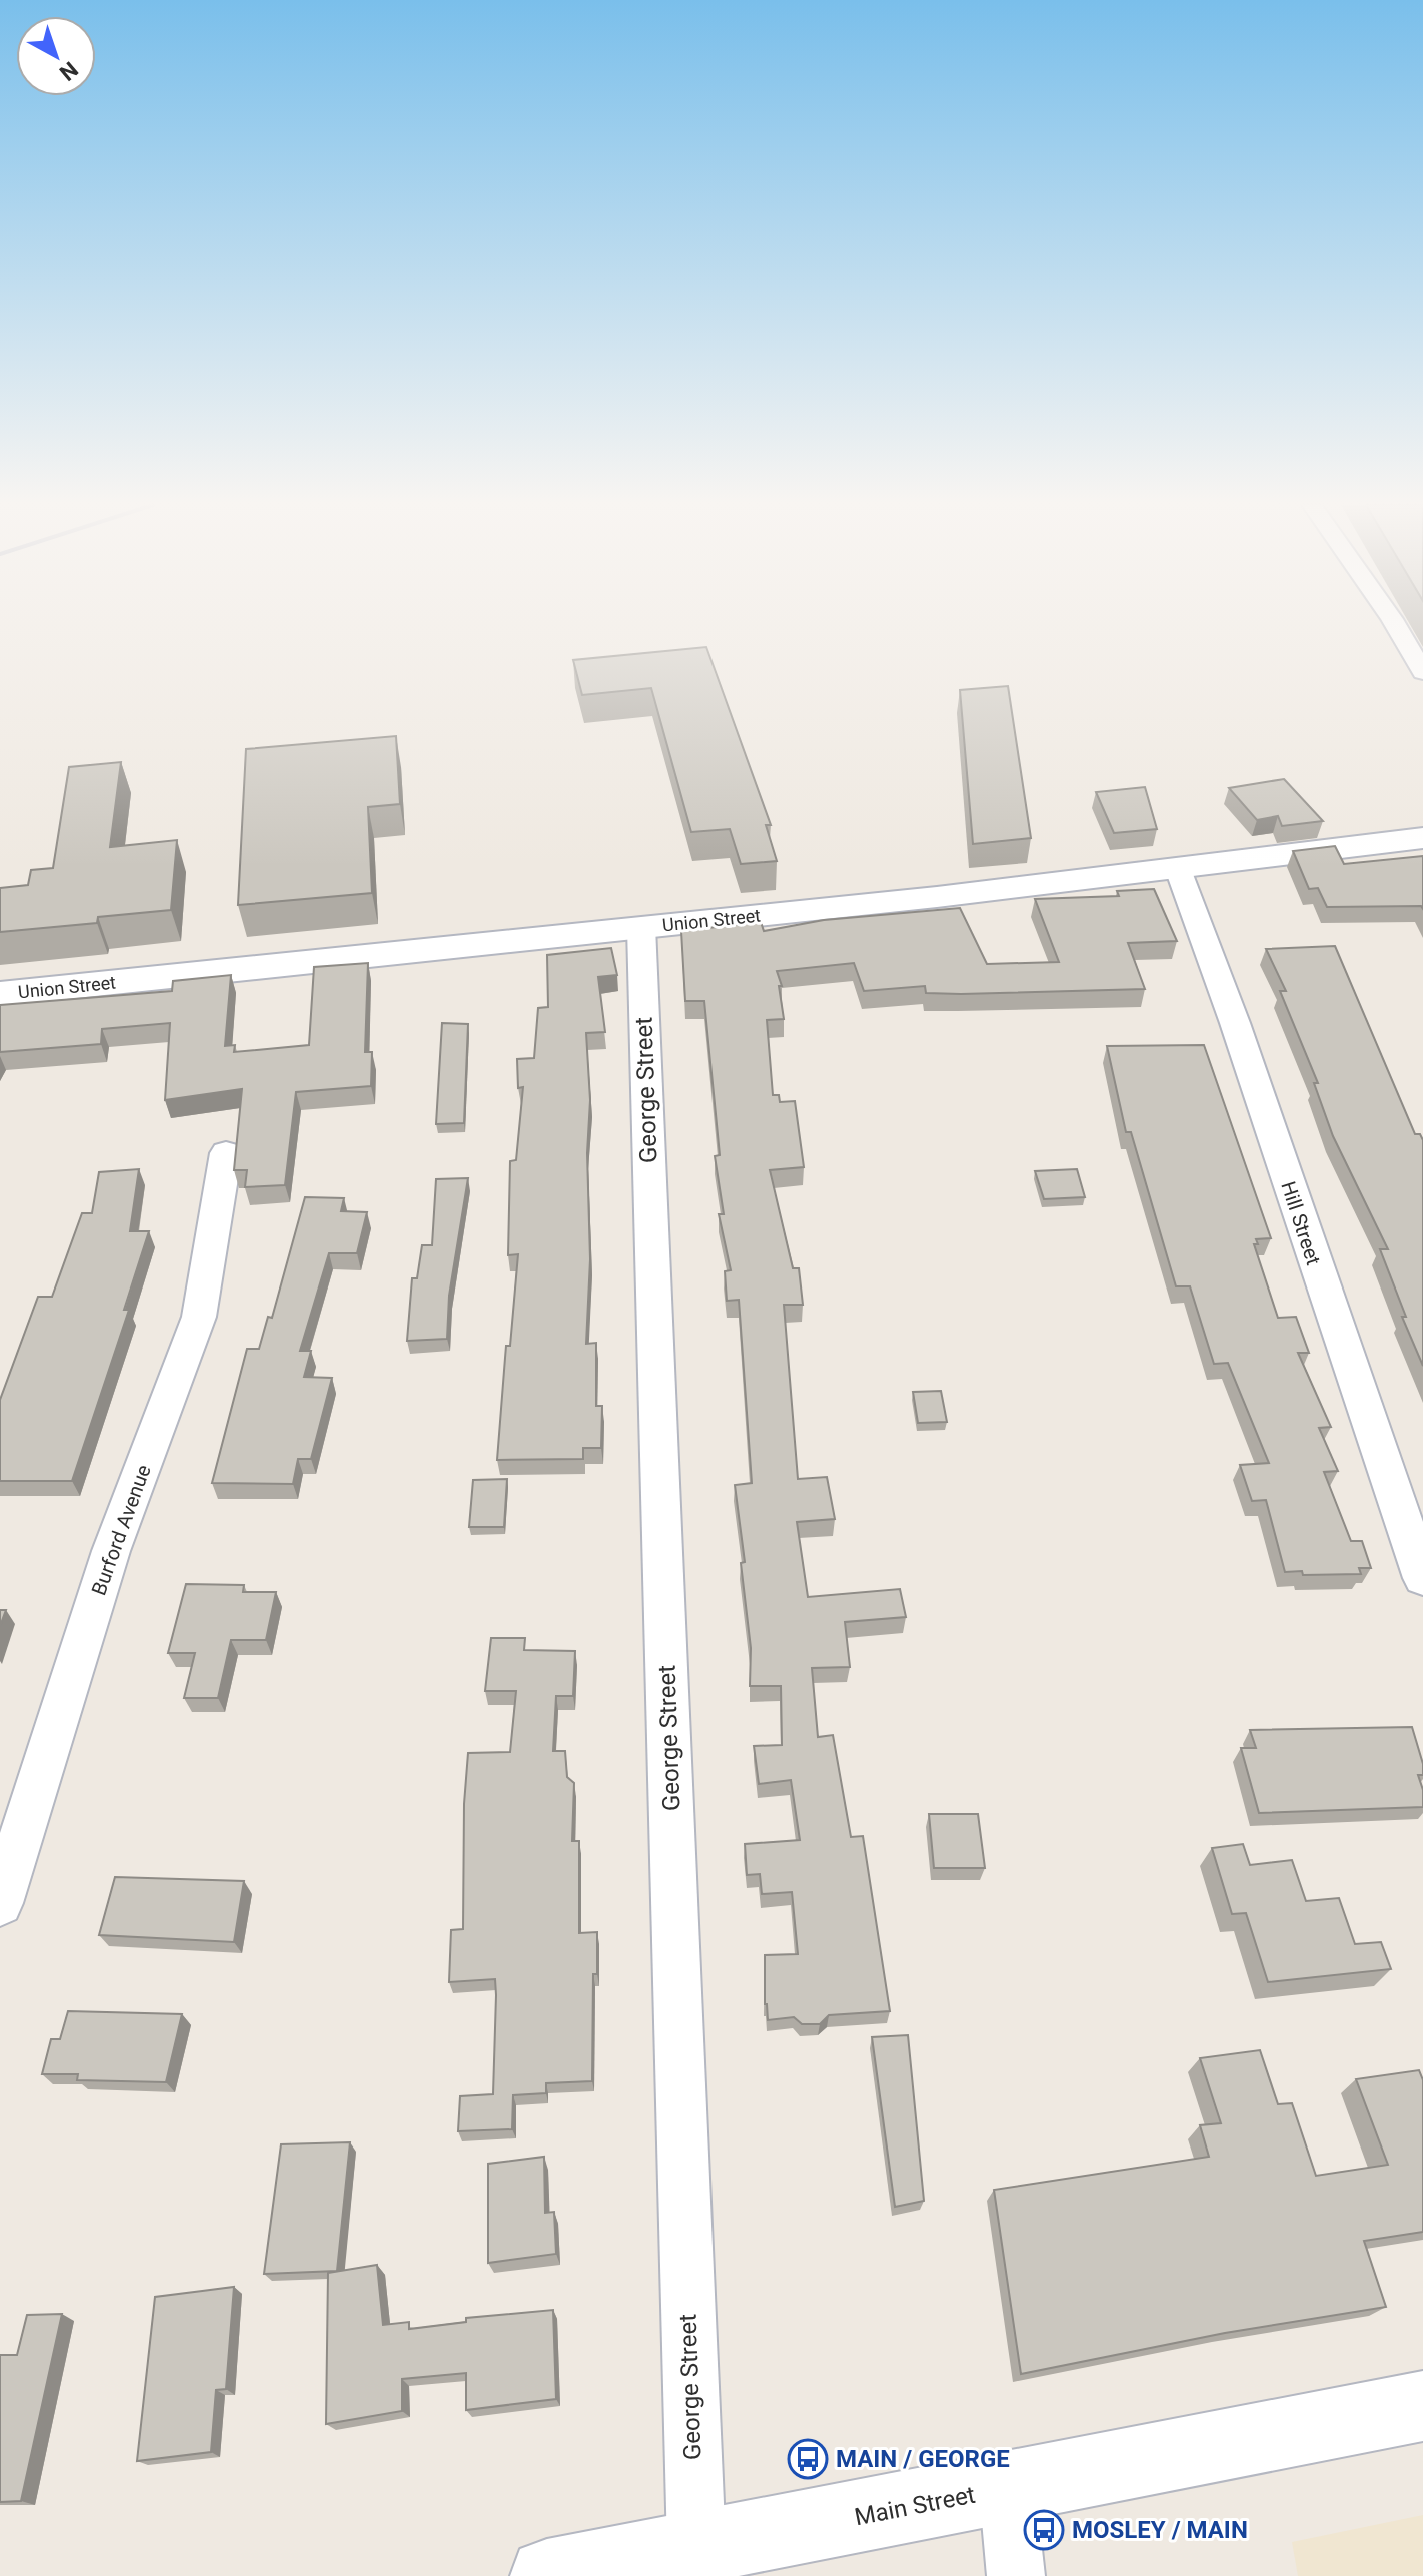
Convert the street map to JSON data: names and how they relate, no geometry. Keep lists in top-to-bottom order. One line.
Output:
{"streets":{"main road":["Union Street","Main Street"],"street":["George Street","Hill Street","Burford Avenue"]},"crossings":[["Union Street","George Street"],["Union Street","Hill Street"],["George Street","Main Street"]],"places":{"bus stop":["MAIN / GEORGE","MOSLEY / MAIN"]},"north":"bottom right"}
